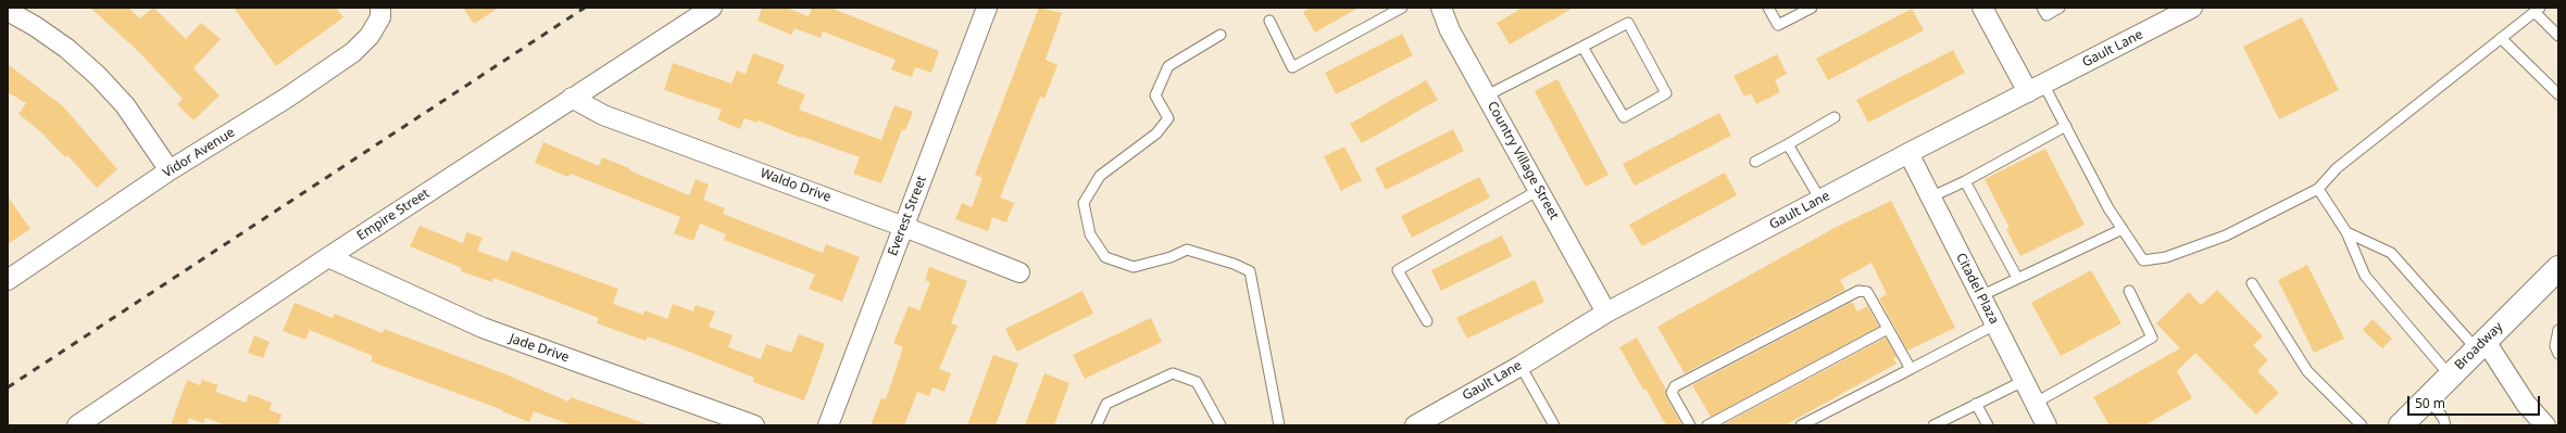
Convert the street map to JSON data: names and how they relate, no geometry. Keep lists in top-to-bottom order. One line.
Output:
{"streets":{"main road":["Broadway"],"street":["Gault Lane","Vidor Avenue","Country Village Street","Waldo Drive","Empire Street","Everest Street","Citadel Plaza","Jade Drive"]},"crossings":[["Gault Lane","Country Village Street"],["Gault Lane","Citadel Plaza"],["Waldo Drive","Empire Street"],["Waldo Drive","Everest Street"],["Empire Street","Jade Drive"]],"scale_bar":"50 m"}
